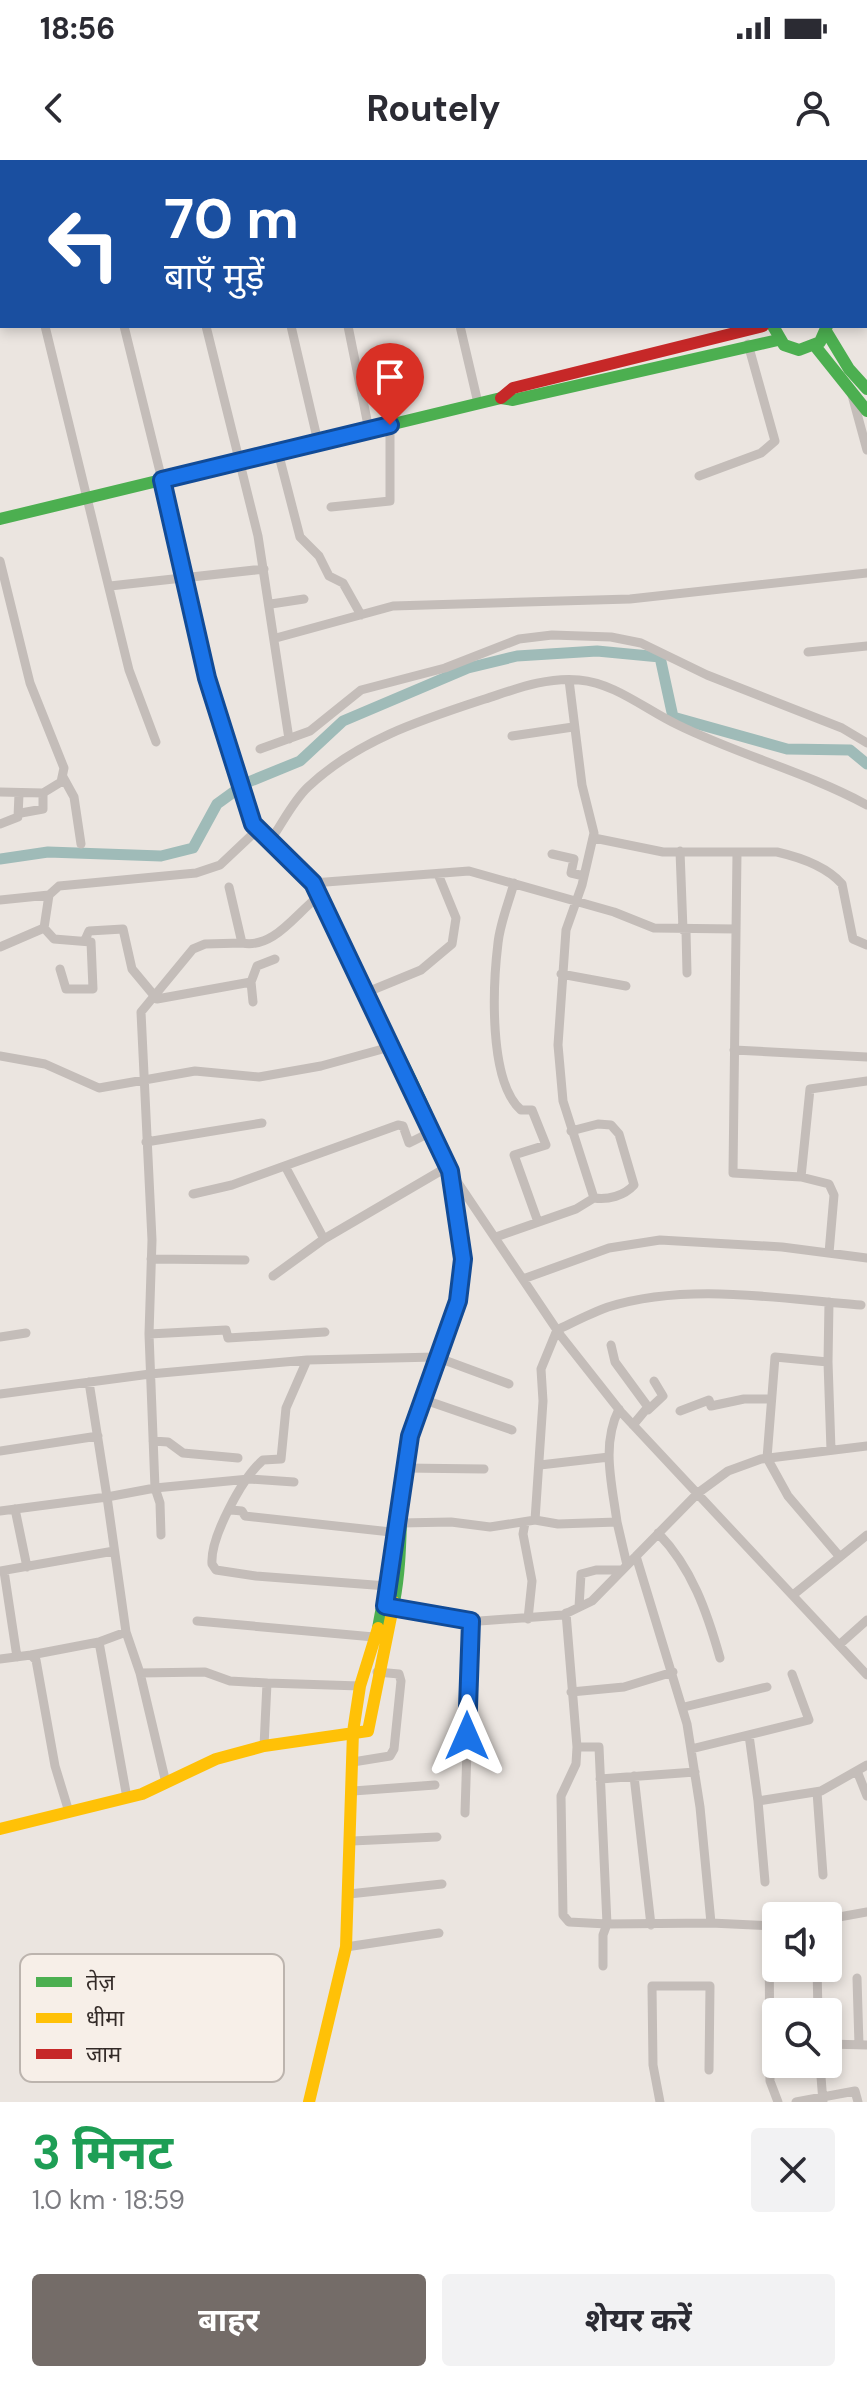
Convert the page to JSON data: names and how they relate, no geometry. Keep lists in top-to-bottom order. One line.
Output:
{"legend":["तेज़","धीमा","जाम"],"page":{"status":"18:56","header":"Routely","turn":["70 m","बाएँ मुड़ें"],"heading":["3 मिनट","1.0 km · 18:59"],"buttons":["बाहर","शेयर करें"]}}
